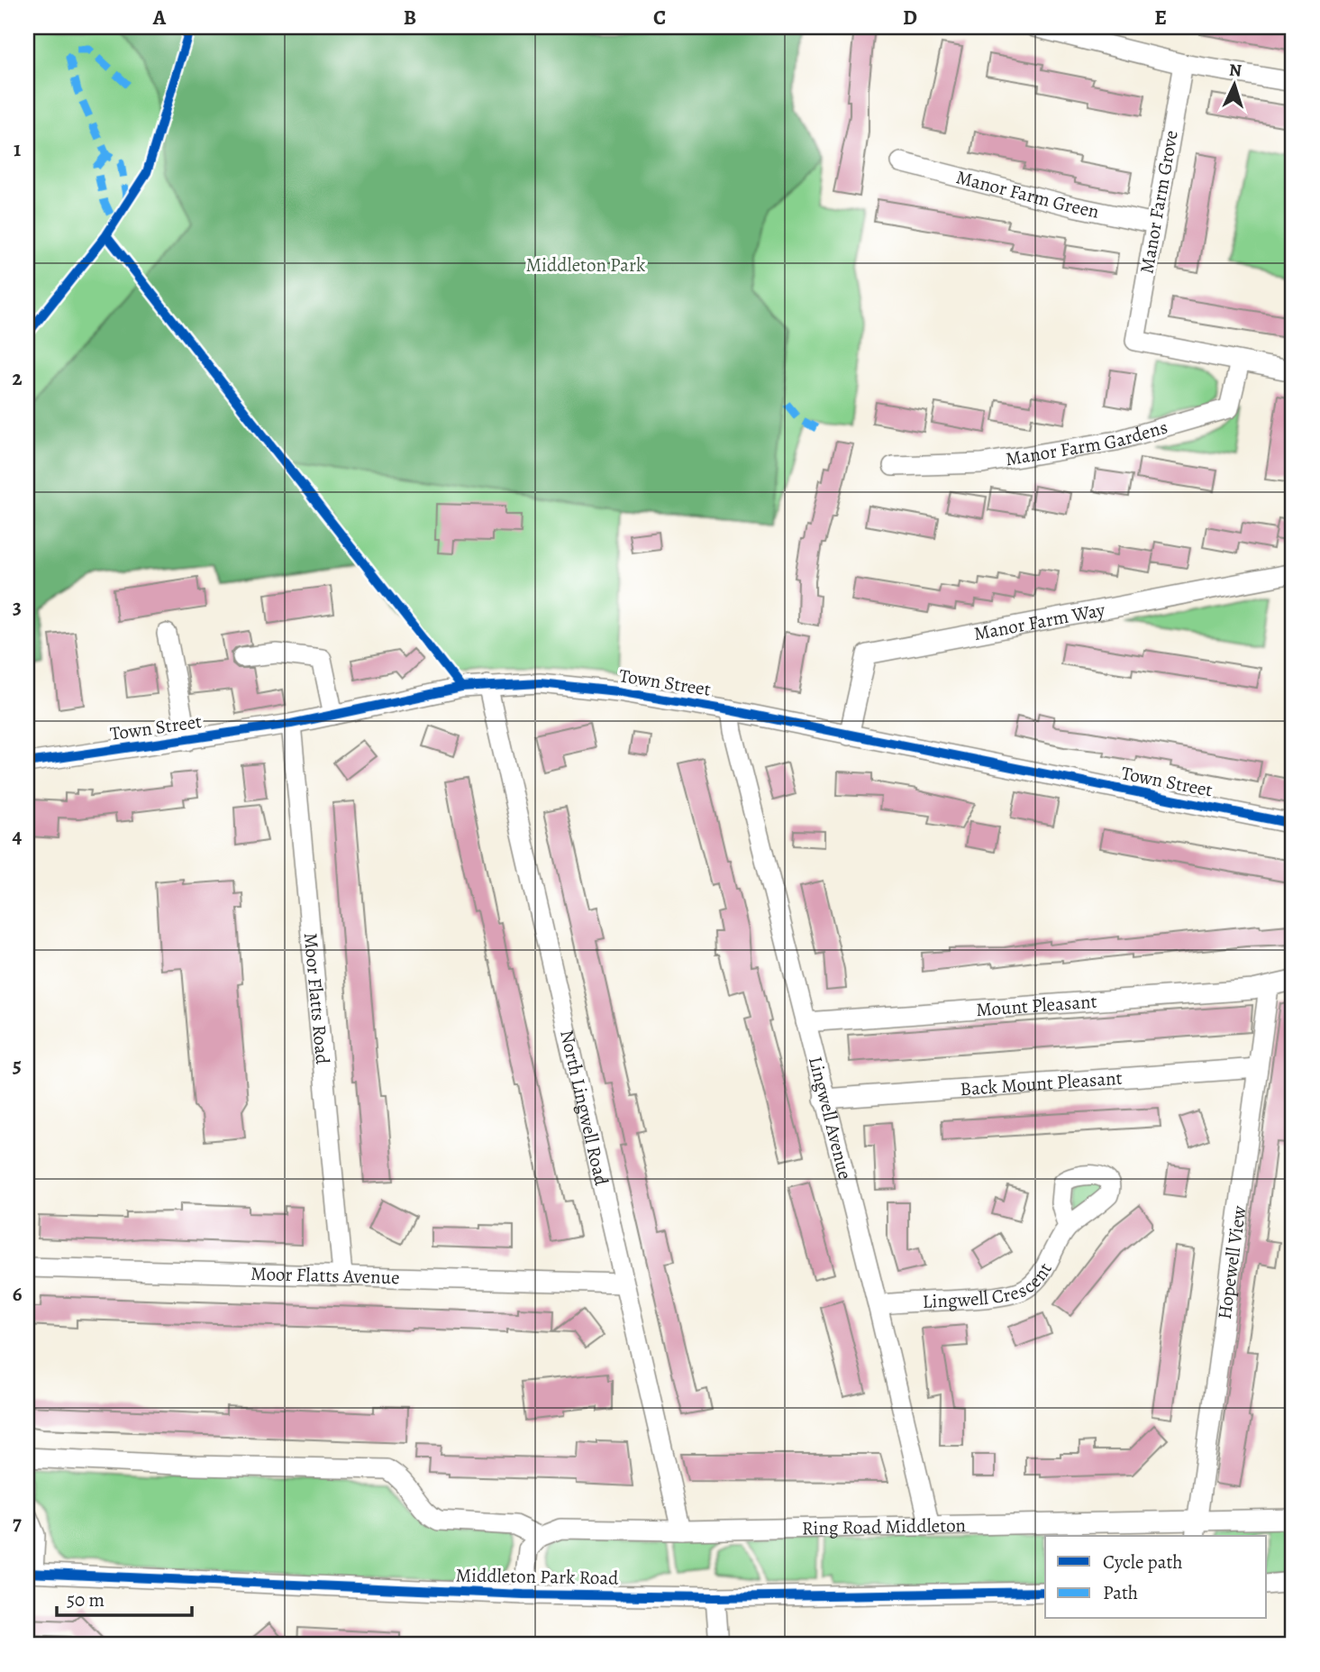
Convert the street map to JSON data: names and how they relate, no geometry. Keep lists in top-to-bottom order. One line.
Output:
{"streets":{"street":["Manor Farm Green","Manor Farm Grove","Manor Farm Gardens","Manor Farm Way","Town Street","Moor Flatts Road","Mount Pleasant","Back Mount Pleasant","North Lingwell Road","Lingwell Avenue","Hopewell View","Moor Flatts Avenue","Lingwell Crescent","Ring Road Middleton","Middleton Park Road"]},"crossings":[["Manor Farm Green","Manor Farm Grove"],["Manor Farm Grove","Manor Farm Gardens"],["Manor Farm Way","Town Street"],["Town Street","Moor Flatts Road"],["Town Street","North Lingwell Road"],["Town Street","Lingwell Avenue"],["Moor Flatts Road","Moor Flatts Avenue"],["Mount Pleasant","Lingwell Avenue"],["Mount Pleasant","Hopewell View"],["Back Mount Pleasant","Lingwell Avenue"],["Back Mount Pleasant","Hopewell View"],["North Lingwell Road","Moor Flatts Avenue"],["North Lingwell Road","Ring Road Middleton"],["Lingwell Avenue","Lingwell Crescent"],["Lingwell Avenue","Ring Road Middleton"],["Hopewell View","Ring Road Middleton"],["Ring Road Middleton","Middleton Park Road"]],"parks":["Middleton Park"],"legend":["Cycle path","Path"],"scale_bar":"50 m","north":"top","grid":{"columns":["A","B","C","D","E"],"rows":["1","2","3","4","5","6","7"]}}
